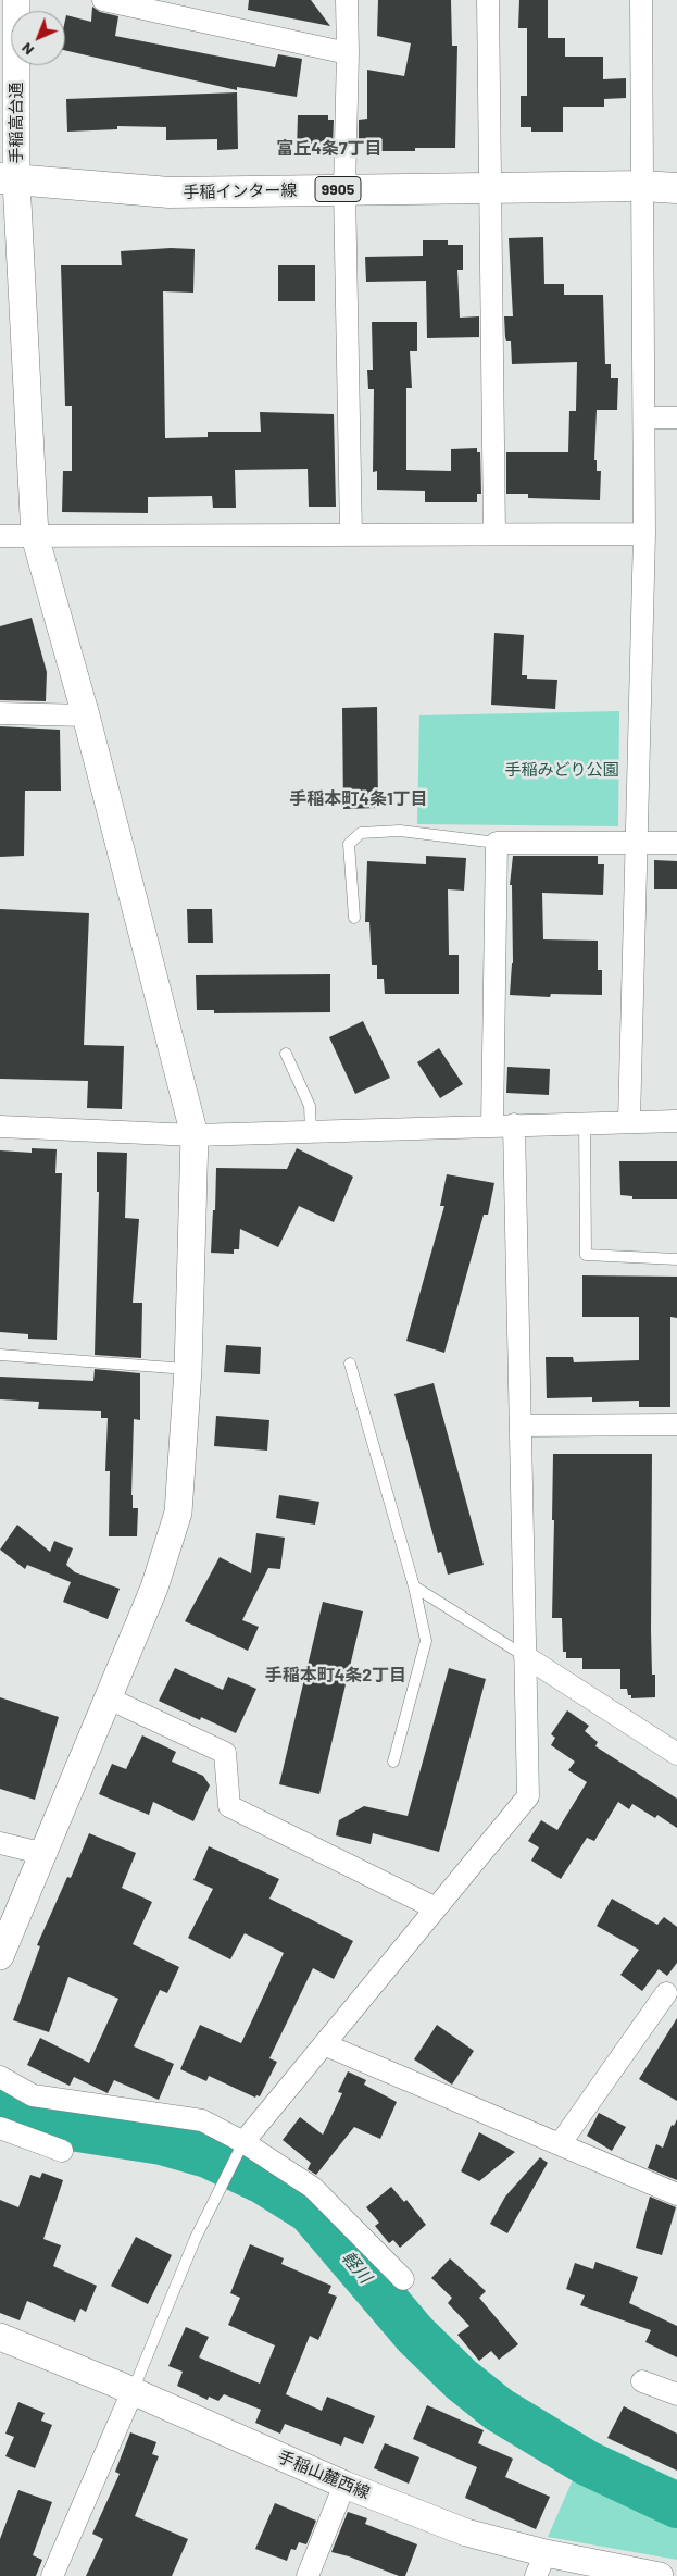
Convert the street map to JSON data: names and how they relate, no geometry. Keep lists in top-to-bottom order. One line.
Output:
{"streets":{"main road":["9905","手稲インター線"],"street":["手稲高台通","手稲山麓西線"]},"crossings":[["手稲高台通","手稲インター線"]],"districts":["富丘4条7丁目","手稲本町4条1丁目","手稲本町4条2丁目"],"water":["軽川"],"parks":["手稲みどり公園"],"north":"bottom left"}
